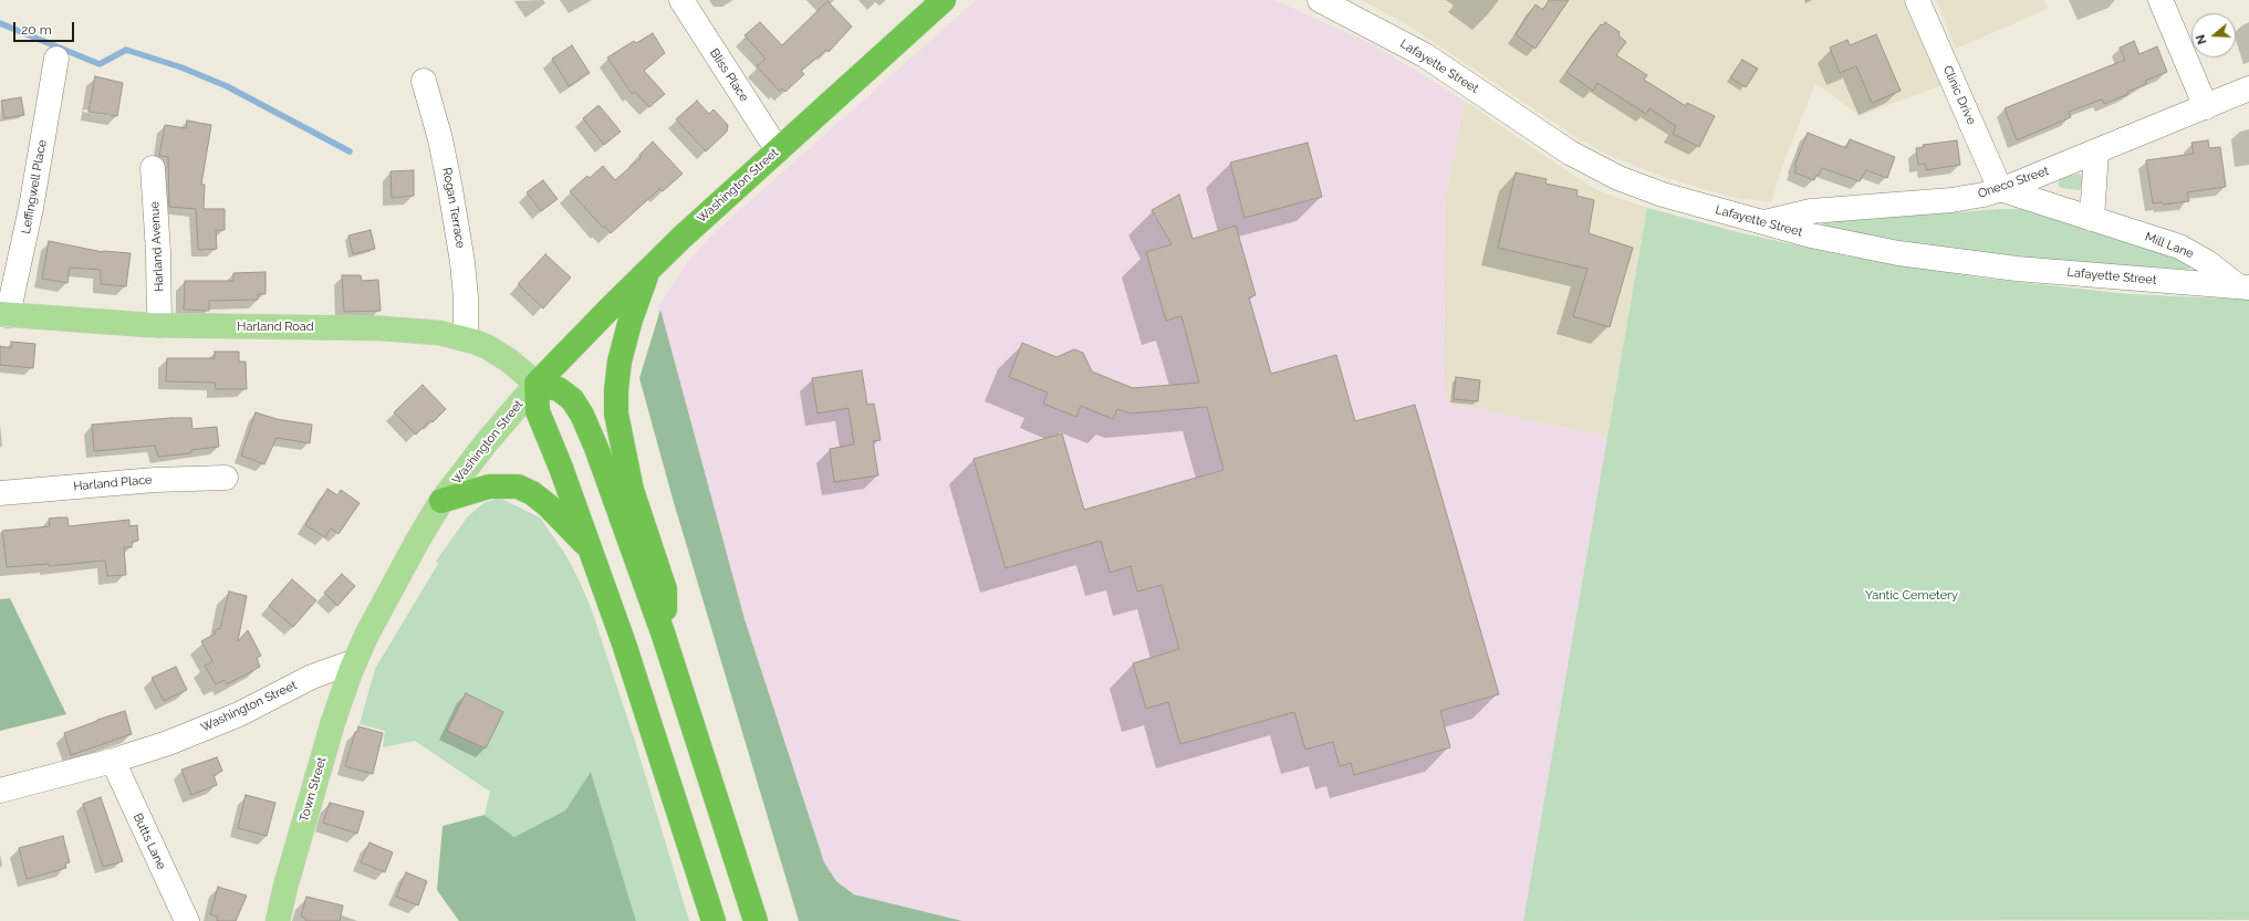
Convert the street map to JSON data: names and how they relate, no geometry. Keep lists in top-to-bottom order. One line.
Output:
{"streets":{"highway":["Washington Street"],"main road":["Harland Road","Town Street"],"street":["Lafayette Street","Bliss Place","Clinic Drive","Oneco Street","Leffingwell Place","Rogan Terrace","Mill Lane","Harland Avenue","Harland Place","Butts Lane"]},"crossings":[["Lafayette Street","Oneco Street"],["Lafayette Street","Mill Lane"],["Bliss Place","Washington Street"],["Clinic Drive","Oneco Street"],["Clinic Drive","Mill Lane"],["Oneco Street","Mill Lane"],["Washington Street","Harland Road"],["Washington Street","Town Street"],["Washington Street","Butts Lane"],["Leffingwell Place","Harland Road"],["Rogan Terrace","Harland Road"],["Harland Avenue","Harland Road"]],"parks":["Yantic Cemetery"],"scale_bar":"20 m","north":"left"}
